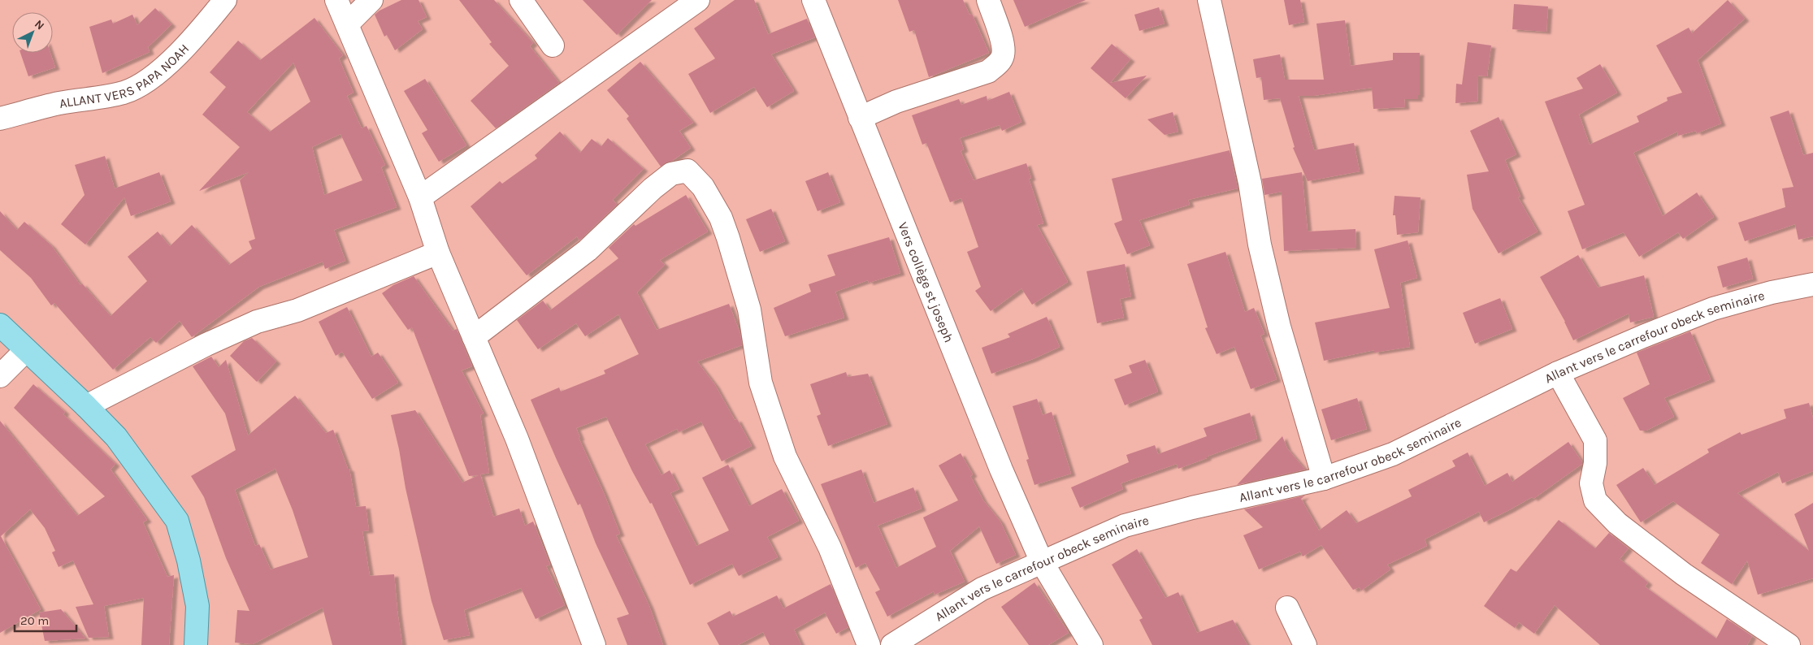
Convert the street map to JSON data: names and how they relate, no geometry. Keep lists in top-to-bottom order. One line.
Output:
{"streets":{"street":["ALLANT VERS PAPA NOAH","Vers collège st joseph","Allant vers le carrefour obeck seminaire"]},"crossings":[["Vers collège st joseph","Allant vers le carrefour obeck seminaire"]],"scale_bar":"20 m","north":"top right"}
